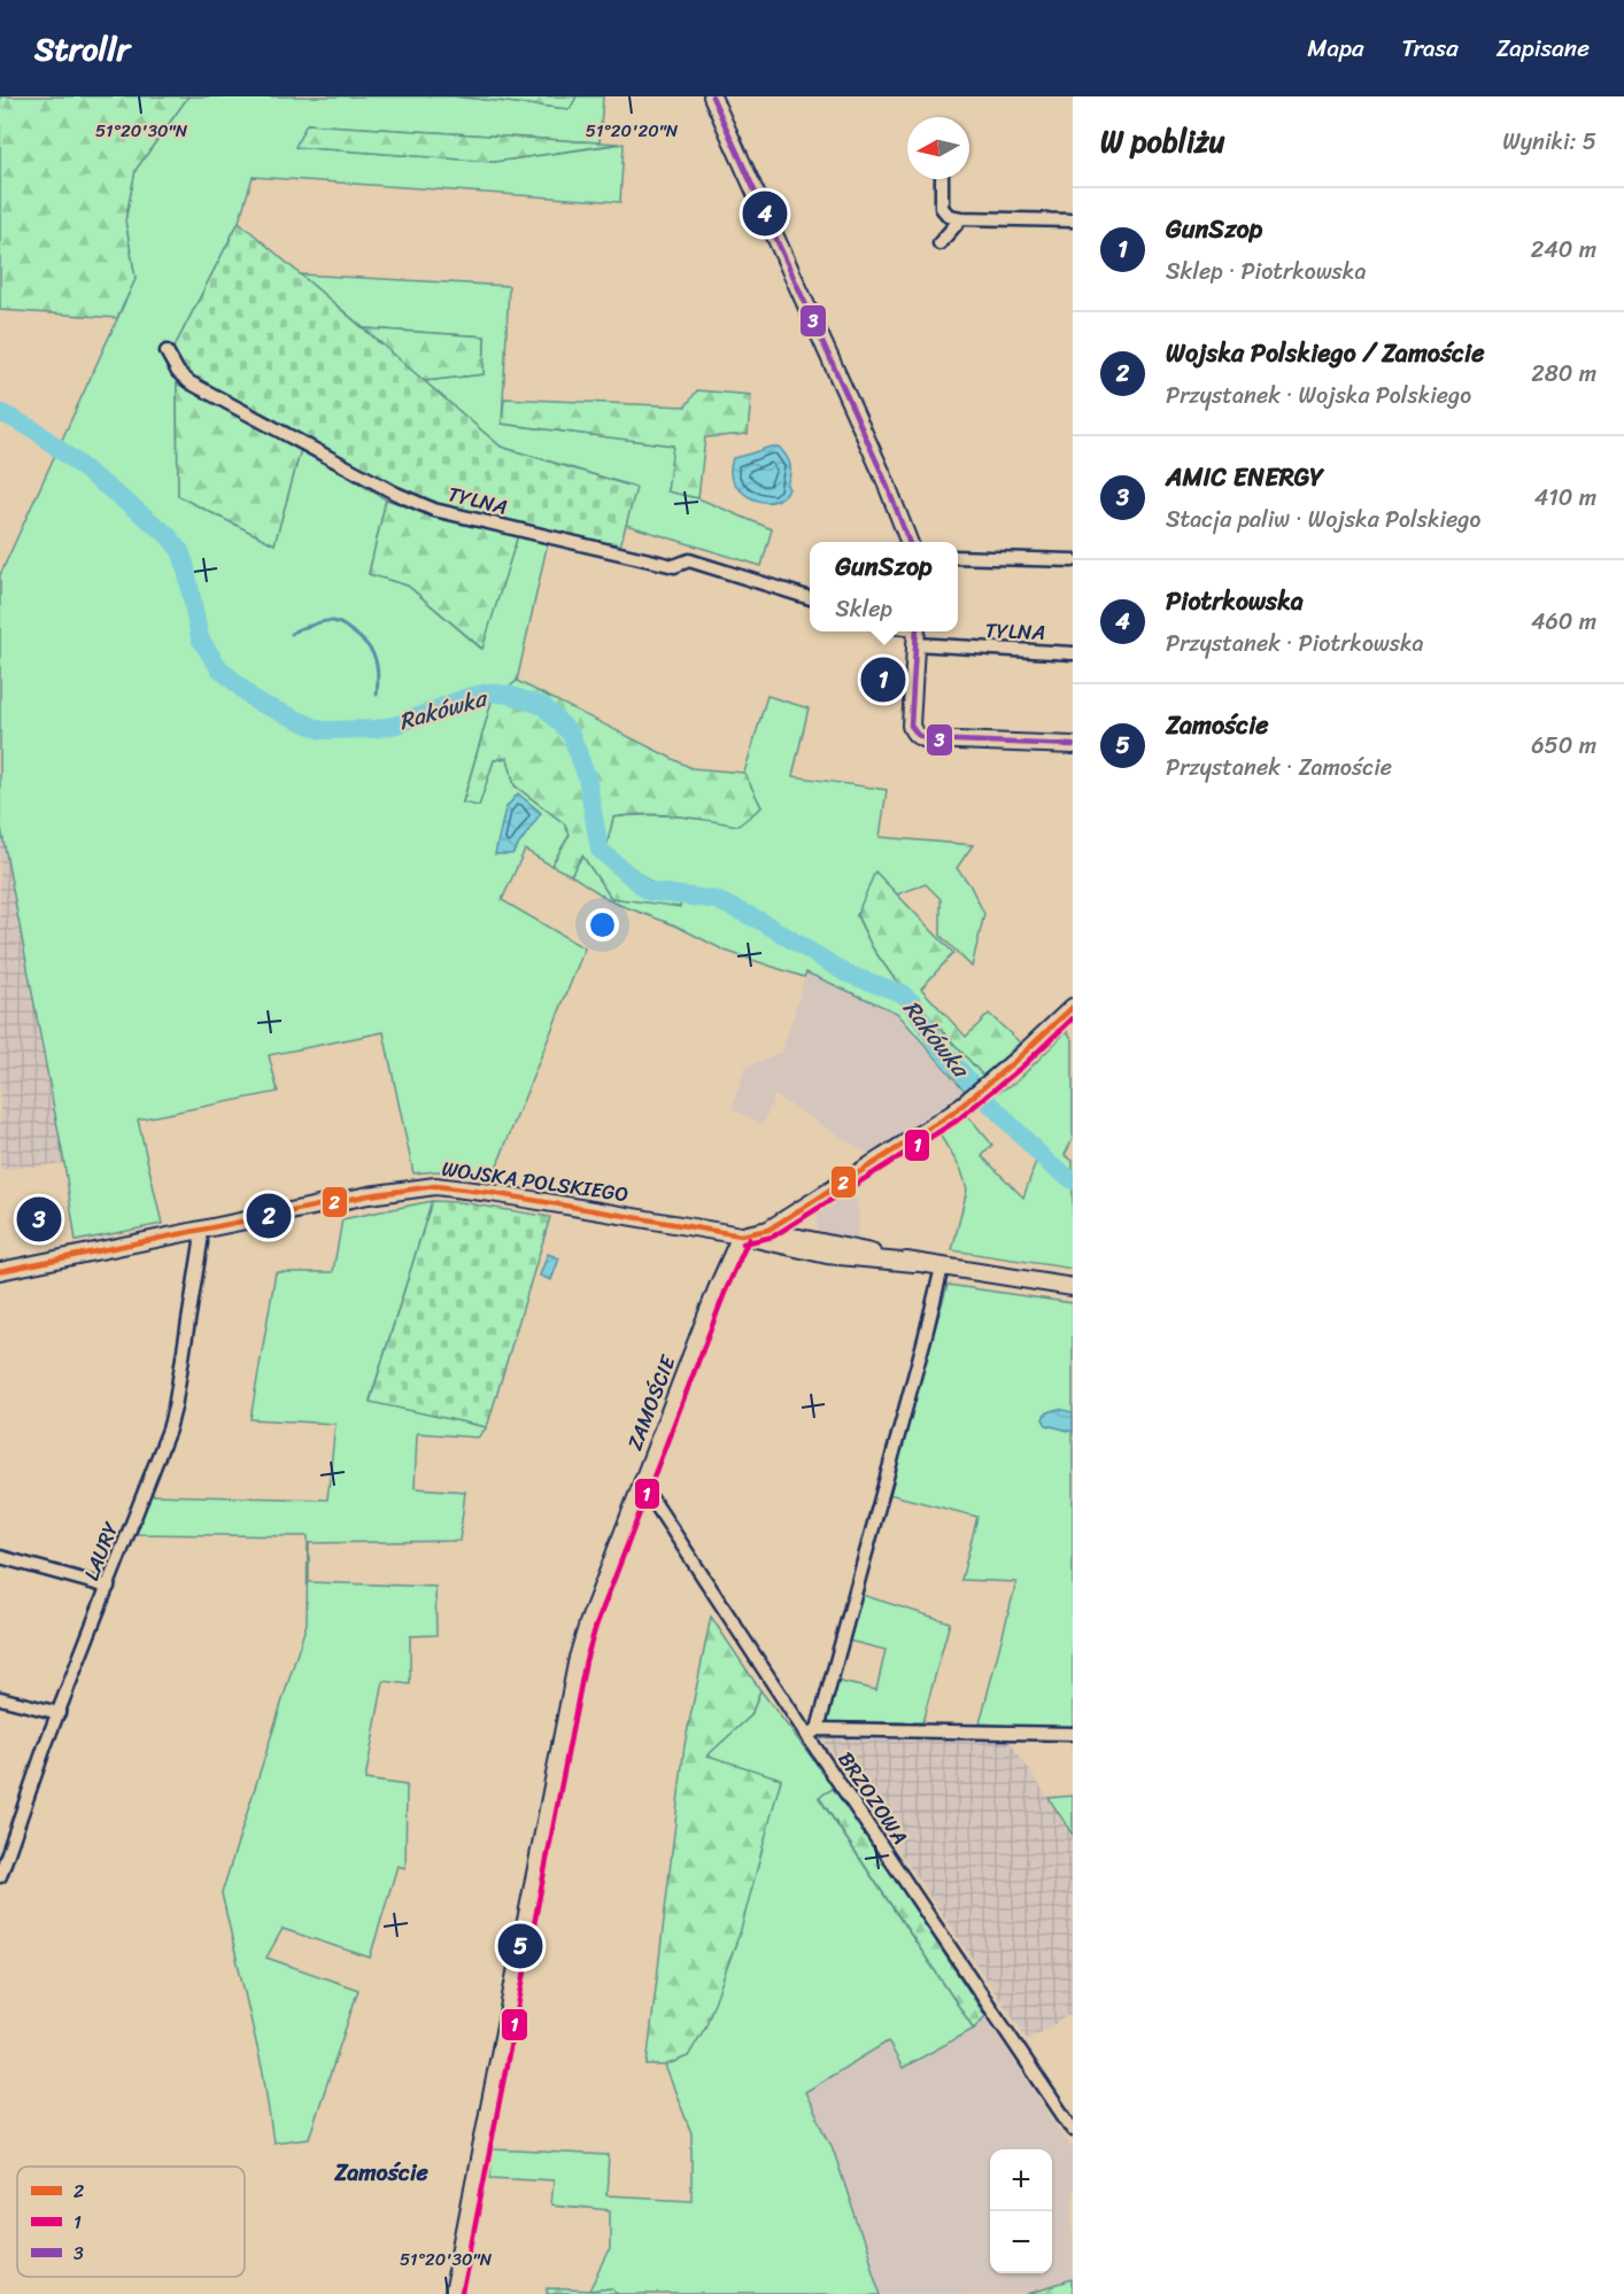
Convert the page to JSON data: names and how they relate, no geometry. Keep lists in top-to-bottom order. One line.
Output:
{"streets":{"street":["TYLNA","WOJSKA POLSKIEGO","ZAMOŚCIE","LAURY","BRZOZOWA"]},"crossings":[["WOJSKA POLSKIEGO","ZAMOŚCIE"],["WOJSKA POLSKIEGO","LAURY"],["ZAMOŚCIE","BRZOZOWA"]],"districts":["Zamoście"],"water":["Rakówka"],"lines":["transit line 3","transit line 2","transit line 1"],"legend":["2","1","3"],"north":"left","page":{"header":"Strollr","nav":["Mapa","Trasa","Zapisane"],"heading":["W pobliżu","Wyniki: 5"],"list":[{"mark":"1","name":"GunSzop","note":"Sklep · Piotrkowska","value":"240 m"},{"mark":"2","name":"Wojska Polskiego / Zamoście","note":"Przystanek · Wojska Polskiego","value":"280 m"},{"mark":"3","name":"AMIC ENERGY","note":"Stacja paliw · Wojska Polskiego","value":"410 m"},{"mark":"4","name":"Piotrkowska","note":"Przystanek · Piotrkowska","value":"460 m"},{"mark":"5","name":"Zamoście","note":"Przystanek · Zamoście","value":"650 m"}],"pins":["4","1","2","3","5"],"popup":["GunSzop","Sklep"],"map_buttons":["+","−"]},"coordinates":["51°20'30\"N","51°20'20\"N"]}
